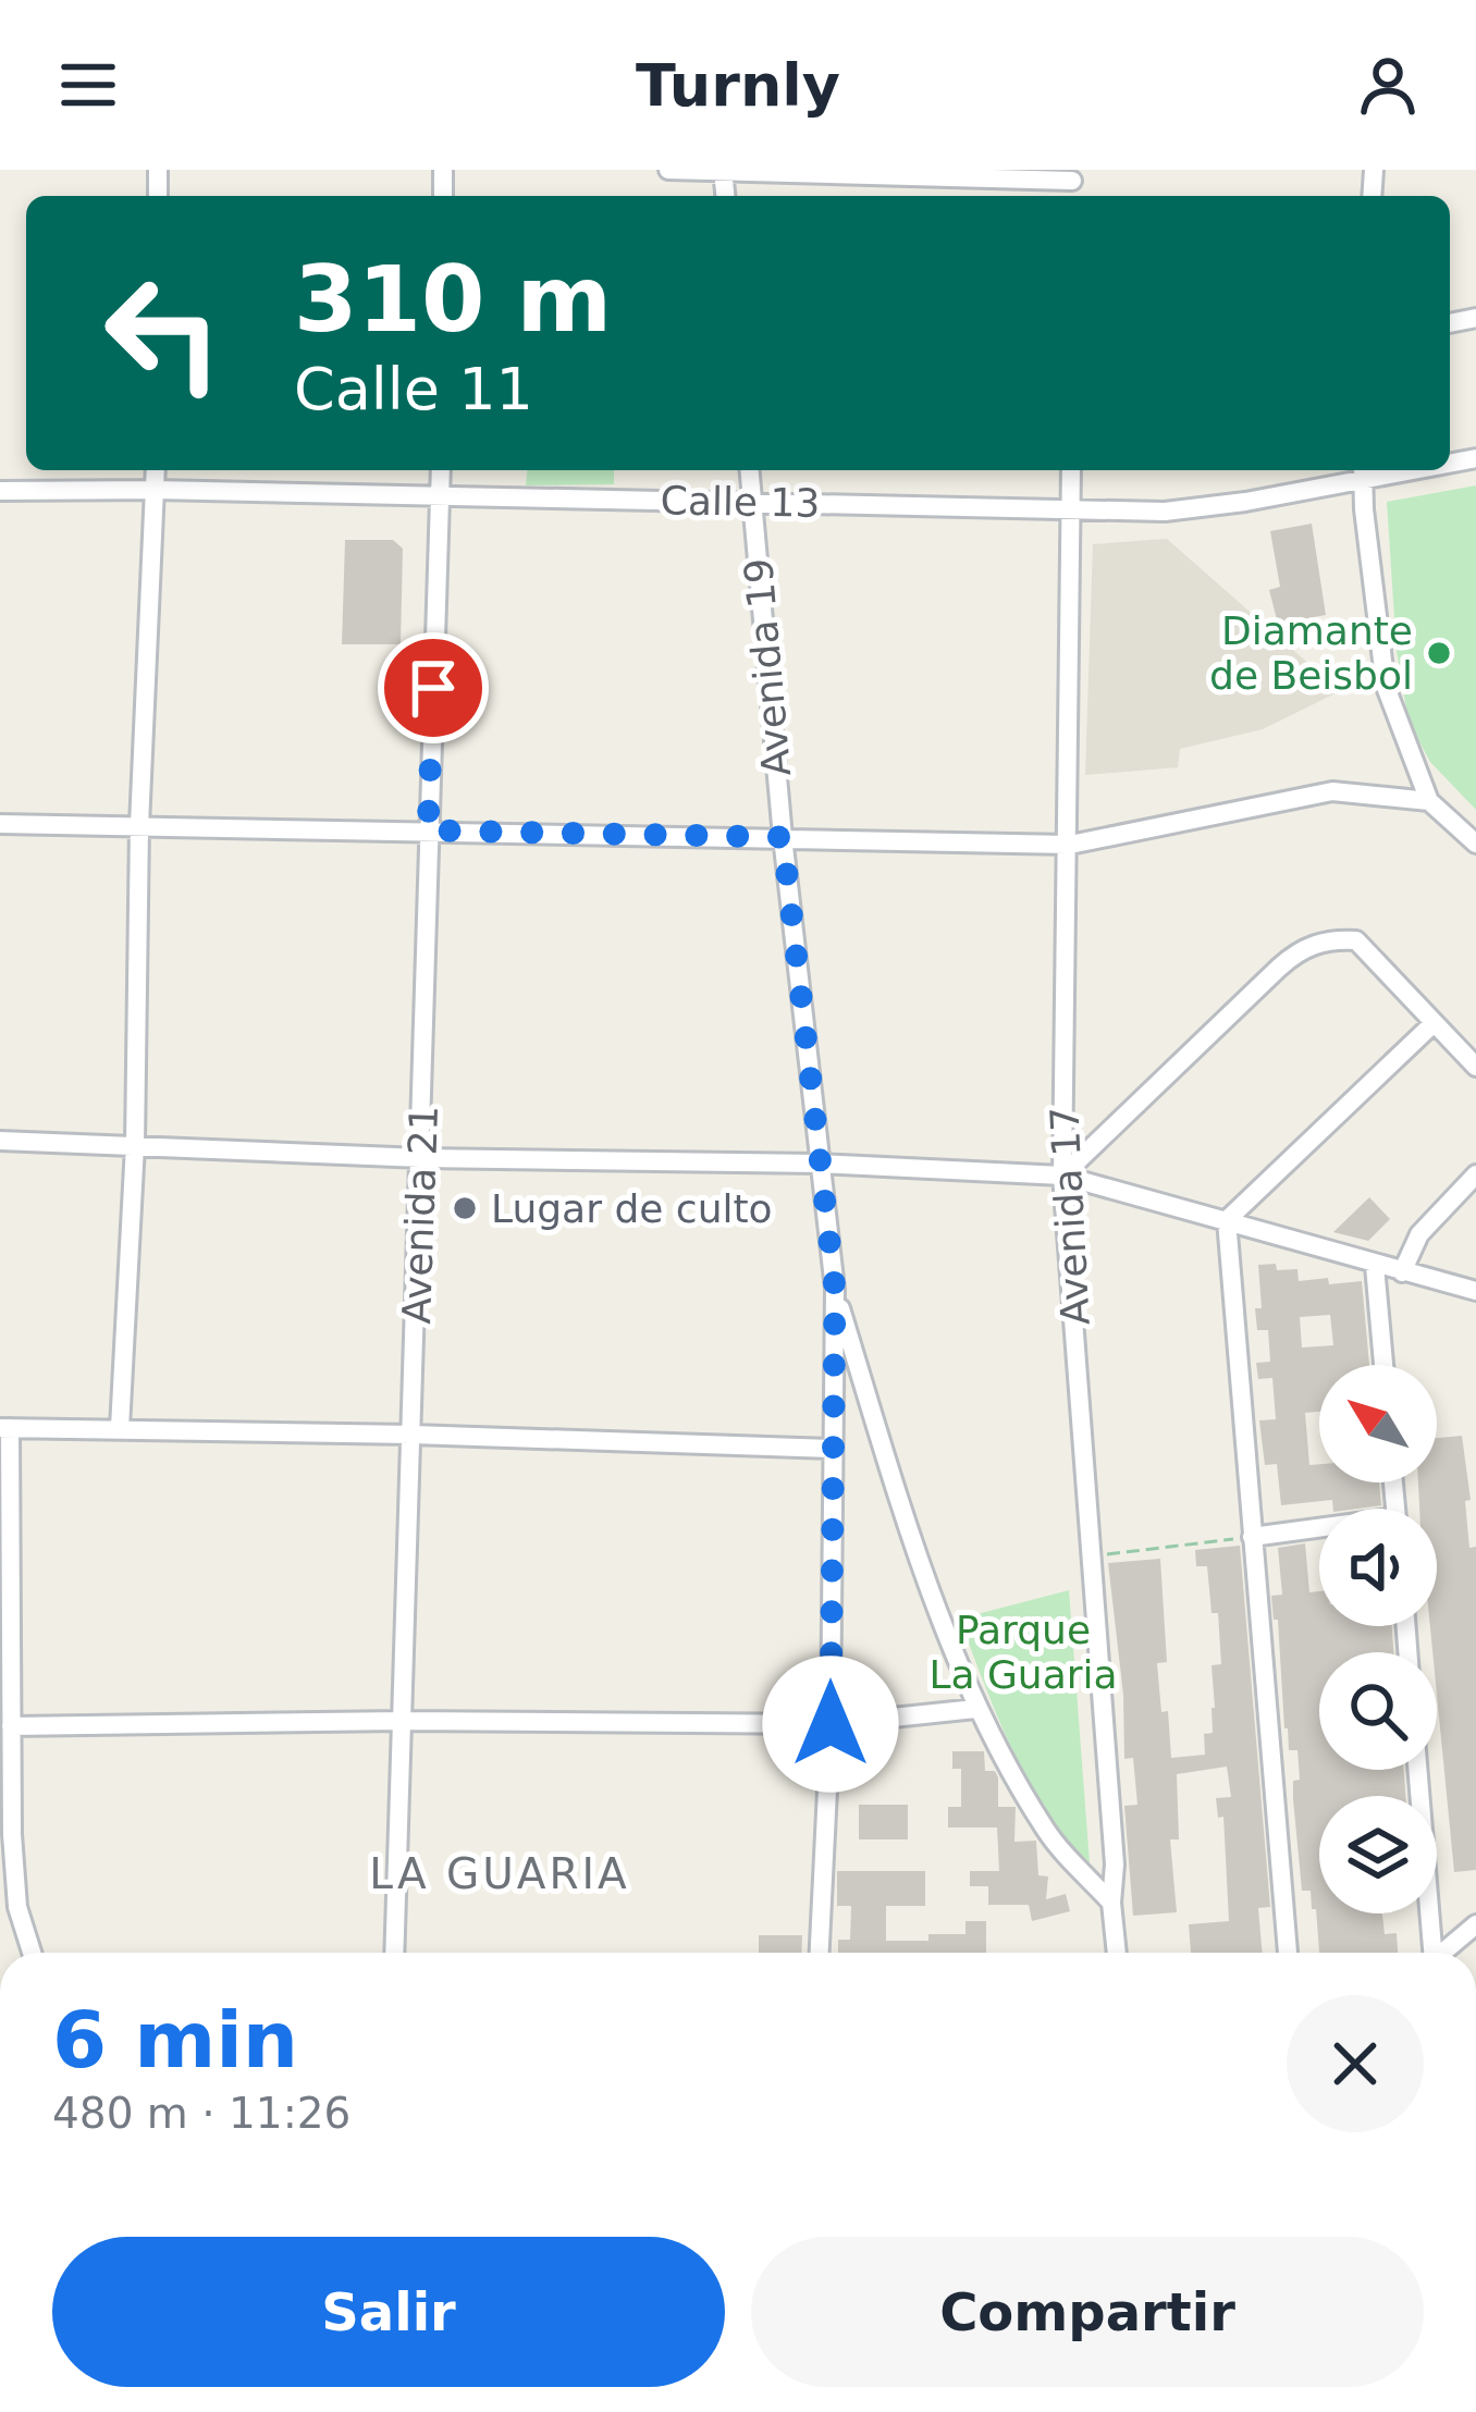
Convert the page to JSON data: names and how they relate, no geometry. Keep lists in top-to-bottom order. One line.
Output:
{"streets":{"street":["Calle 13","Avenida 19","Avenida 21","Avenida 17"]},"crossings":[["Calle 13","Avenida 19"],["Calle 13","Avenida 21"],["Calle 13","Avenida 17"]],"districts":["LA GUARIA"],"parks":["Parque La Guaria"],"places":["Diamante de Beisbol","Lugar de culto"],"north":"top left","page":{"header":"Turnly","turn":["310 m","Calle 11"],"heading":["6 min","480 m · 11:26"],"buttons":["Salir","Compartir"]}}
